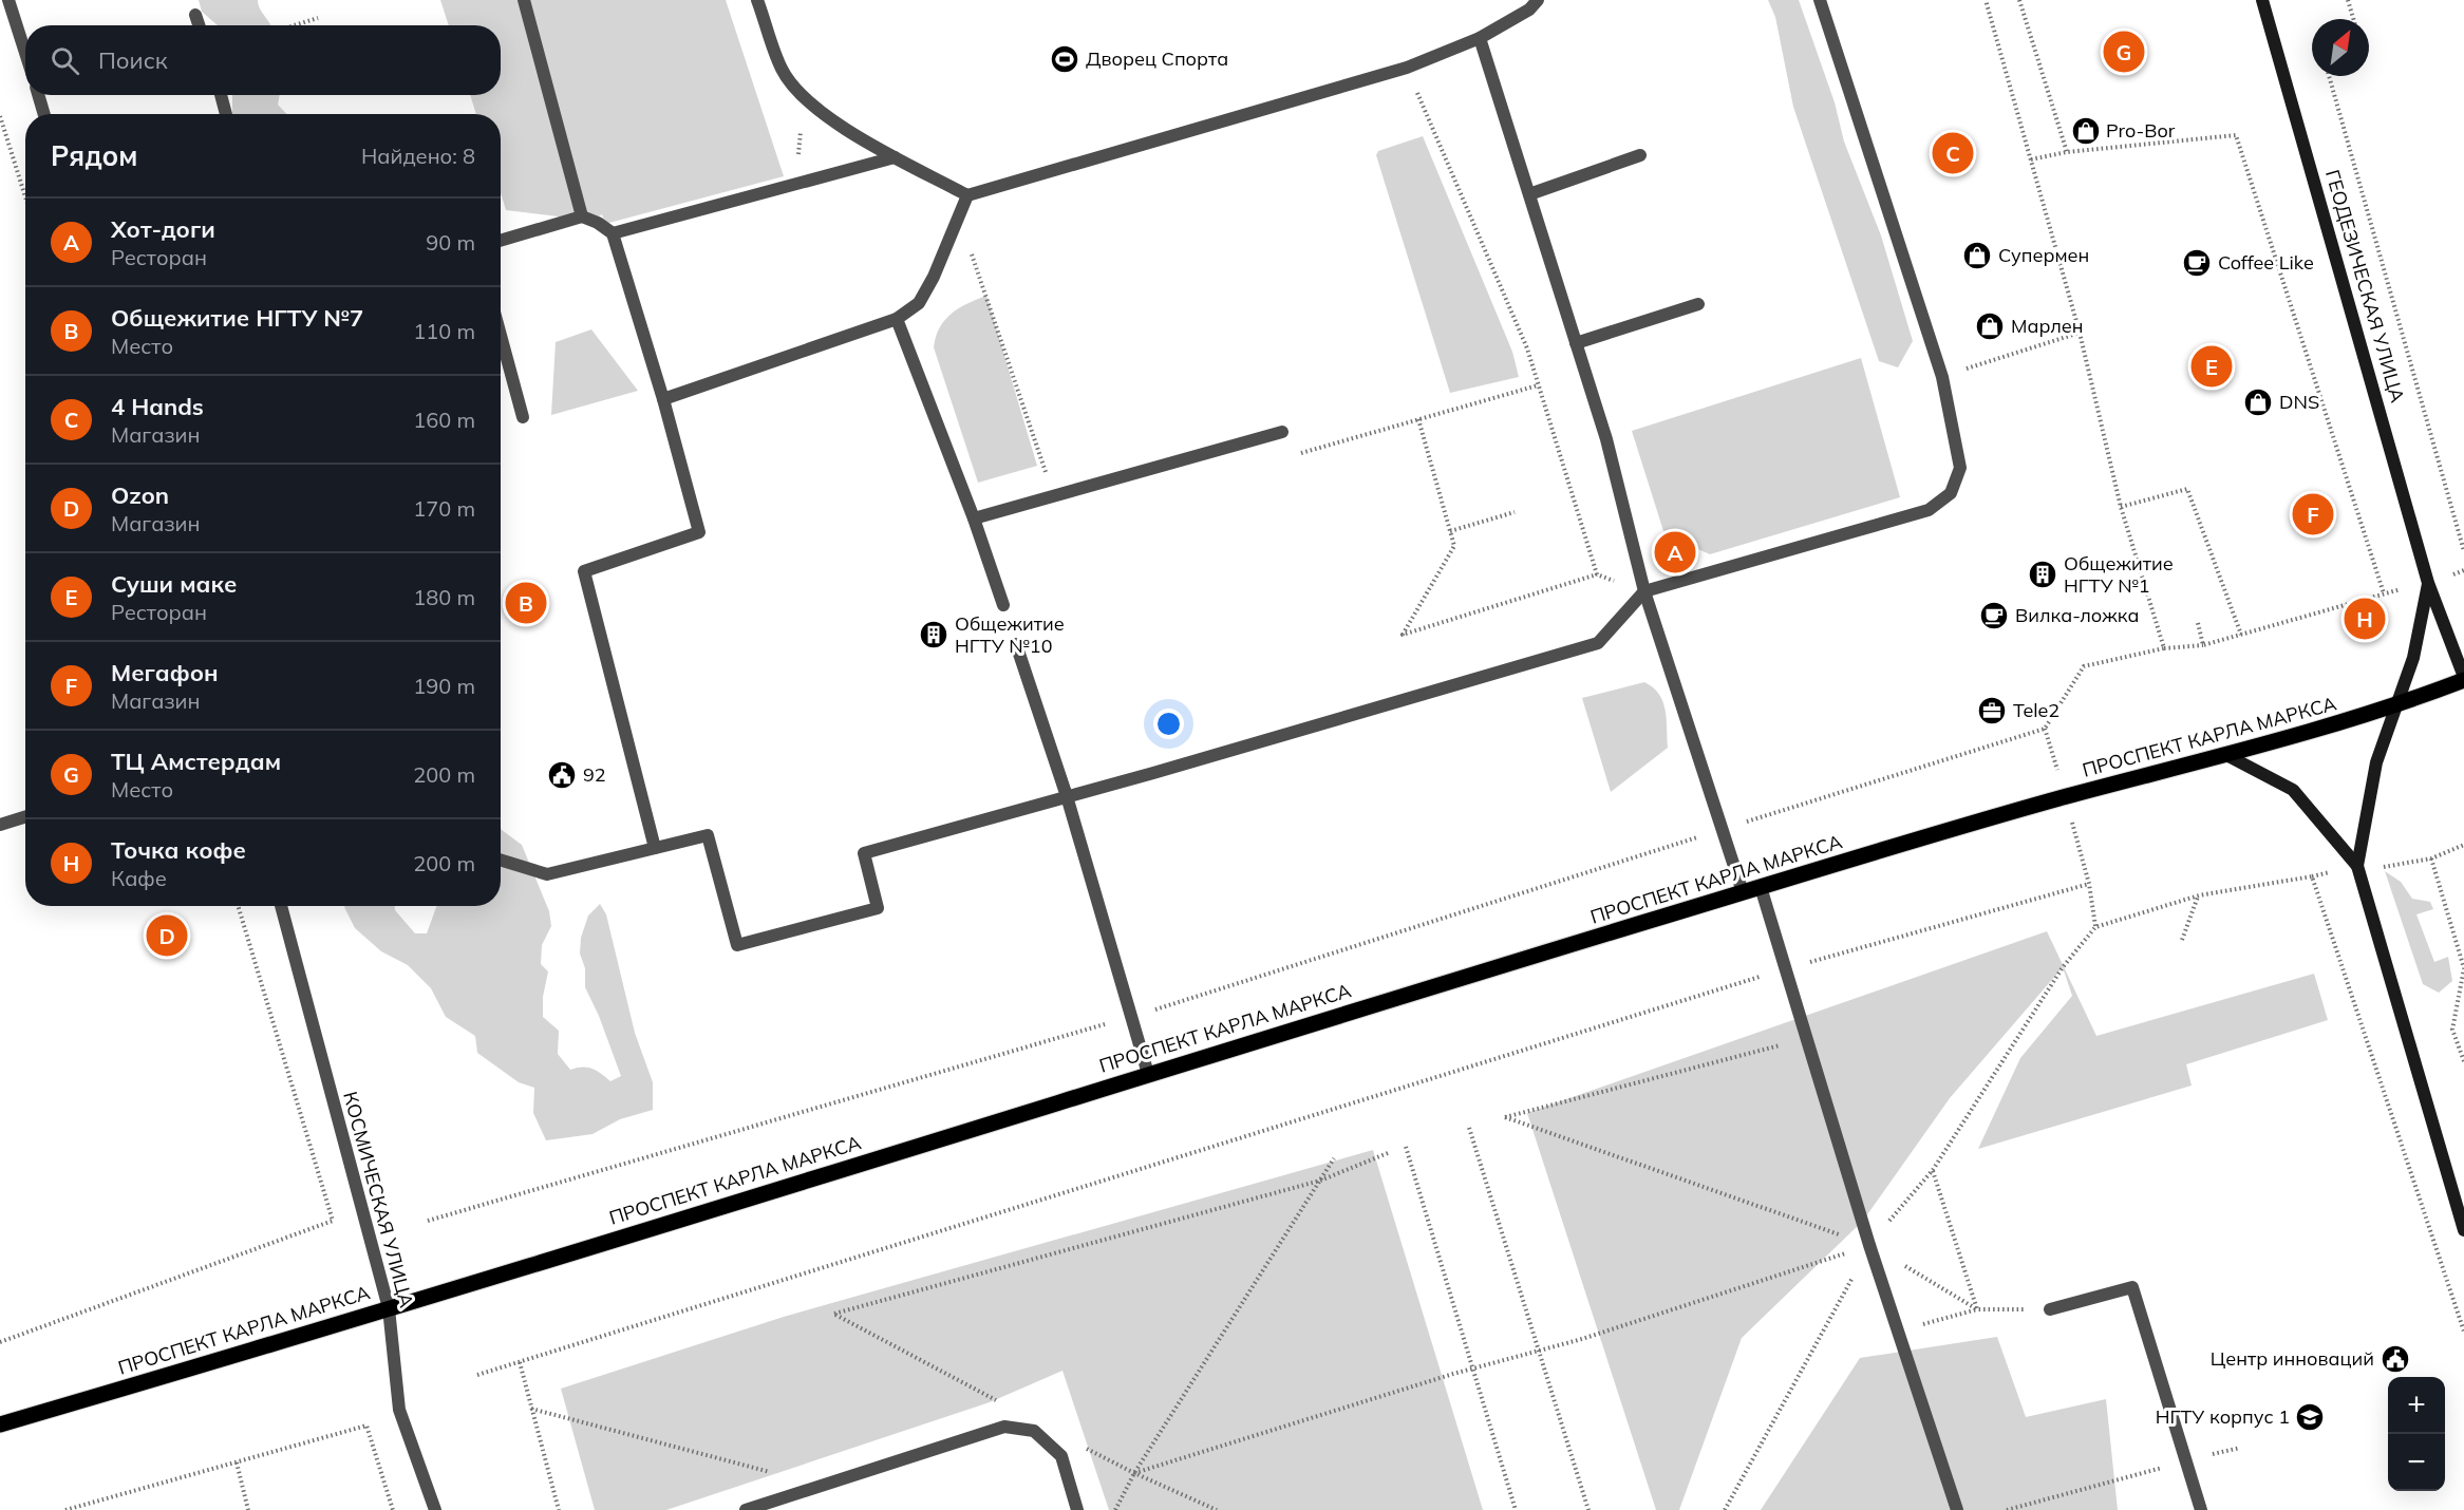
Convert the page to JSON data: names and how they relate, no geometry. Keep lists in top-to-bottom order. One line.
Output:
{"streets":{"main road":["ПРОСПЕКТ КАРЛА МАРКСА"],"street":["ГЕОДЕЗИЧЕСКАЯ УЛИЦА","КОСМИЧЕСКАЯ УЛИЦА"]},"crossings":[["ГЕОДЕЗИЧЕСКАЯ УЛИЦА","ПРОСПЕКТ КАРЛА МАРКСА"],["ПРОСПЕКТ КАРЛА МАРКСА","КОСМИЧЕСКАЯ УЛИЦА"]],"places":{"sports":["Дворец Спорта"],"shop":["Pro-Bor","Супермен","Марлен","DNS"],"cafe":["Coffee Like","Вилка-ложка"],"building":["Общежитие НГТУ №1","Общежитие НГТУ №10"],"office":["Tele2"],"public building":["92","Центр инноваций"],"school or university":["НГТУ корпус 1"]},"north":"top right","page":{"search":"Поиск","pins":["G","C","E","F","A","B","H","D"],"heading":["Рядом","Найдено: 8"],"list":[{"mark":"A","name":"Хот-доги","note":"Ресторан","value":"90 m"},{"mark":"B","name":"Общежитие НГТУ №7","note":"Место","value":"110 m"},{"mark":"C","name":"4 Hands","note":"Магазин","value":"160 m"},{"mark":"D","name":"Ozon","note":"Магазин","value":"170 m"},{"mark":"E","name":"Суши маке","note":"Ресторан","value":"180 m"},{"mark":"F","name":"Мегафон","note":"Магазин","value":"190 m"},{"mark":"G","name":"ТЦ Амстердам","note":"Место","value":"200 m"},{"mark":"H","name":"Точка кофе","note":"Кафе","value":"200 m"}],"map_buttons":["+","−"]}}
